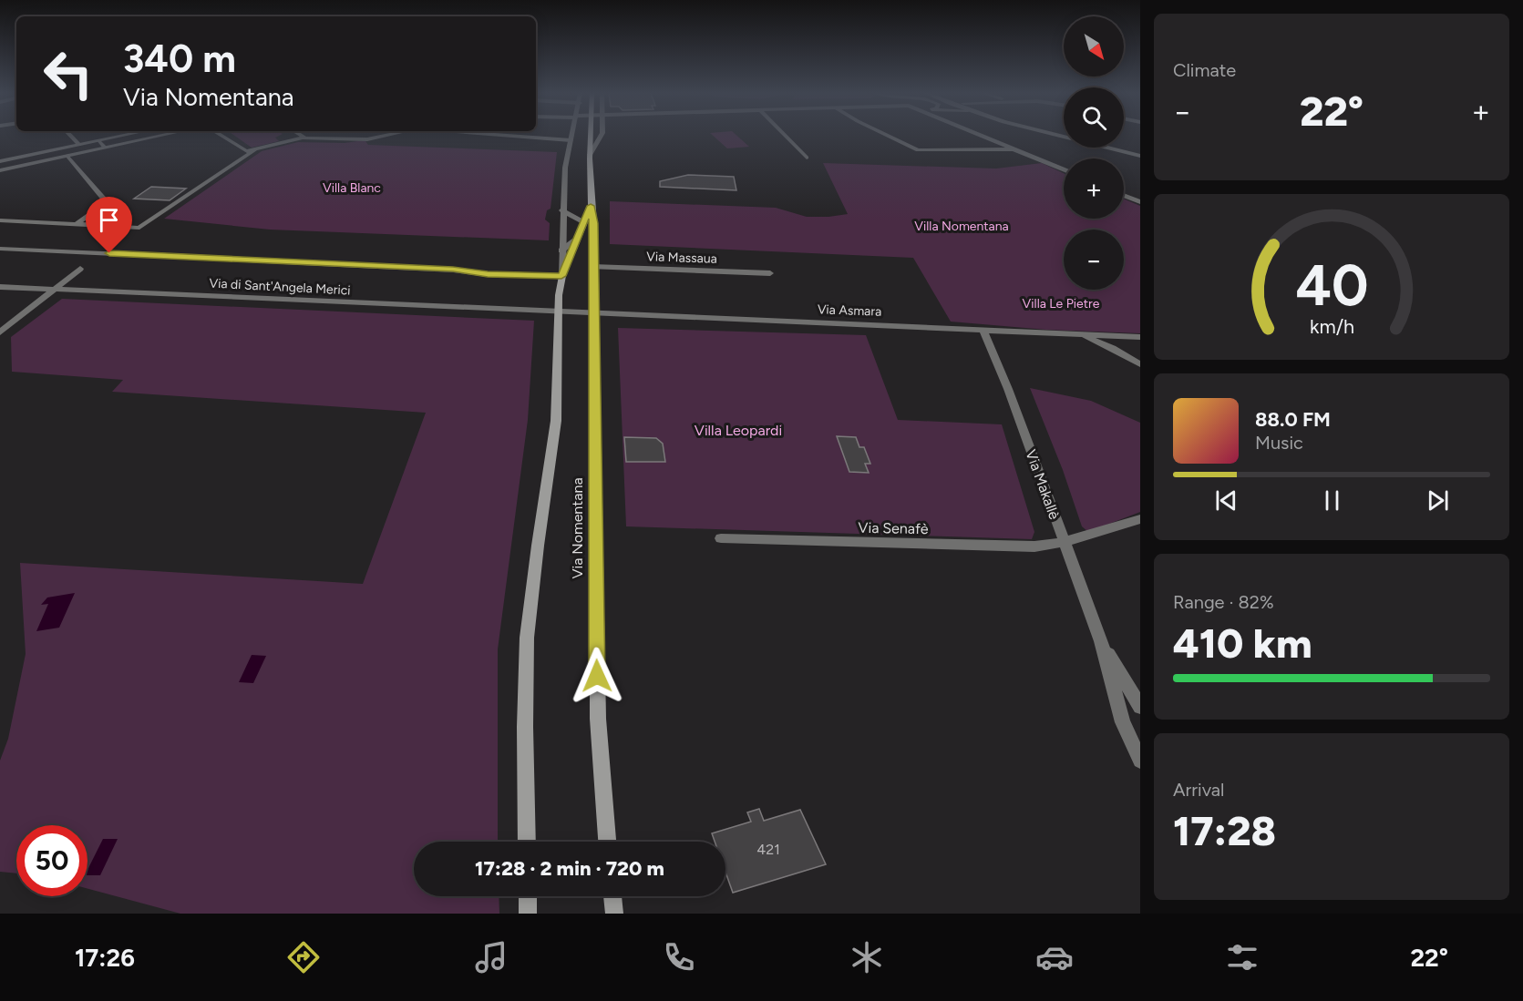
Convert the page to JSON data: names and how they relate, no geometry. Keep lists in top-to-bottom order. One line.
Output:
{"streets":{"main road":["Via Nomentana"],"street":["Via Massaua","Via di Sant'Angela Merici","Via Asmara","Via Makallè","Via Senafè"]},"crossings":[["Via Massaua","Via Nomentana"],["Via di Sant'Angela Merici","Via Asmara"],["Via di Sant'Angela Merici","Via Nomentana"],["Via Asmara","Via Makallè"],["Via Asmara","Via Nomentana"],["Via Makallè","Via Senafè"]],"parks":["Villa Blanc","Villa Nomentana","Villa Le Pietre","Villa Leopardi"],"house_numbers":["421"],"north":"bottom right","page":{"tile":["Climate",["Range · 82%","410 km"],["Arrival","17:28"]],"map_buttons":["+","−"],"turn":["340 m","Via Nomentana"],"heat":["−","22°","+"],"song":["88.0 FM","Music"],"limit":"50","trip":"17:28 · 2 min · 720 m","tabs":["17:26","22°"],"gauge":["40","km/h"]}}
